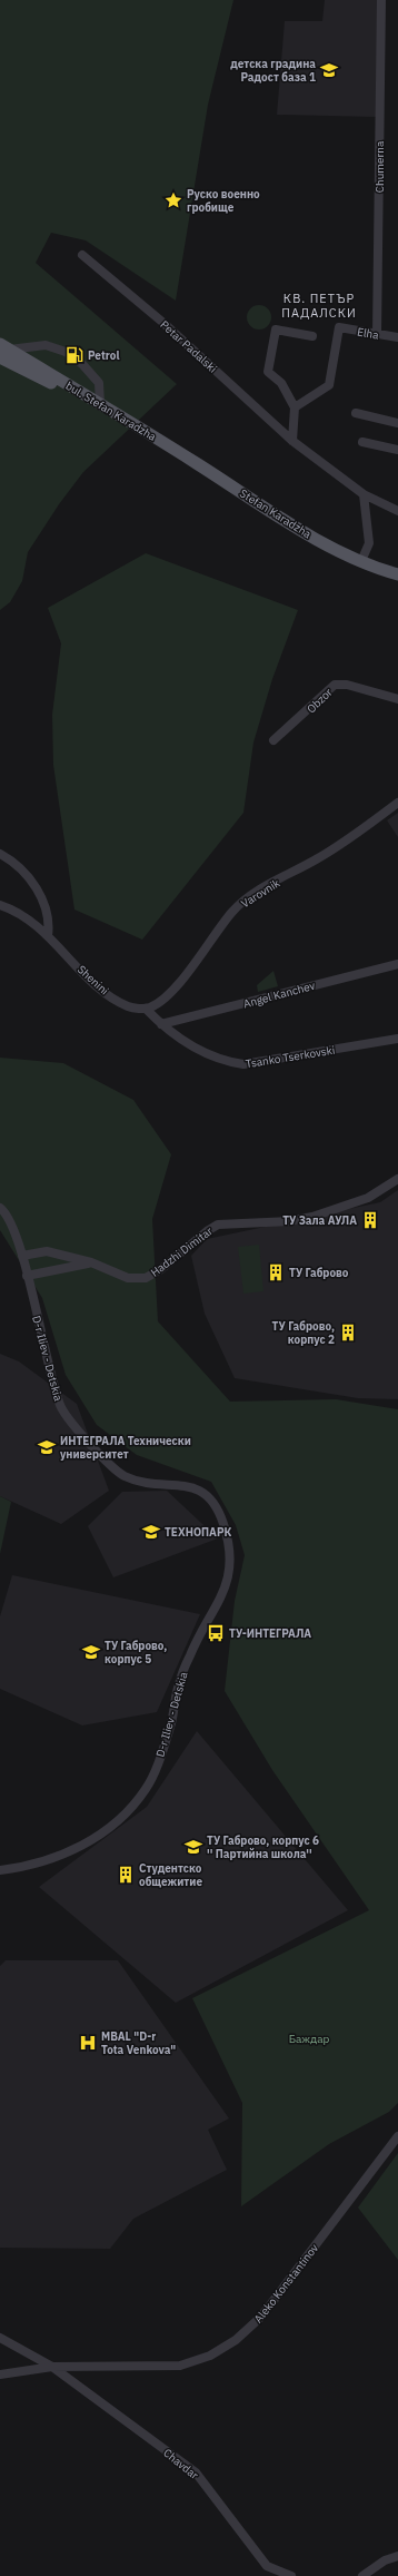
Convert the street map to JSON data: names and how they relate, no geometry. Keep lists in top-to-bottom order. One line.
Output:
{"streets":{"main road":["bul. Stefan Karadzha","Stefan Karadzha"],"street":["Chumerna","Elha","Petar Padalski","Obzor","Varovnik","Shenini","Angel Kanchev","Tsanko Tserkovski","Hadzhi Dimitar","D-r Iliev - Detskia","Aleko Konstantinov","Chavdar"]},"crossings":[["Chumerna","Elha"],["bul. Stefan Karadzha","Stefan Karadzha"],["Varovnik","Shenini"],["Varovnik","Tsanko Tserkovski"],["Shenini","Tsanko Tserkovski"],["Angel Kanchev","Tsanko Tserkovski"],["Hadzhi Dimitar","D-r Iliev - Detskia"],["Aleko Konstantinov","Chavdar"]],"districts":["КВ. ПЕТЪР ПАДАЛСКИ"],"parks":["Баждар"],"places":{"school or university":["детска градина Радост база 1","ИНТЕГРАЛА Технически университет","ТЕХНОПАРК","ТУ Габрово, корпус 5","ТУ Габрово, корпус 6 '' Партийна школа''"],"place":["Руско военно гробище"],"fuel station":["Petrol"],"building":["ТУ Зала АУЛА","ТУ Габрово","ТУ Габрово, корпус 2","Студентско общежитие"],"bus stop":["ТУ-ИНТЕГРАЛА"],"hospital":["MBAL \"D-r Tota Venkova\""]}}
